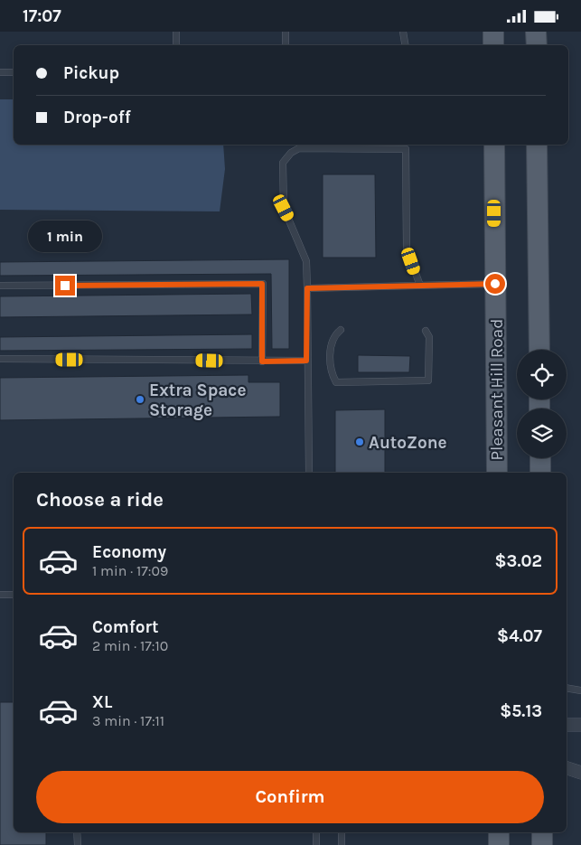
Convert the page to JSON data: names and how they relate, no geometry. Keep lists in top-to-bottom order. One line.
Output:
{"streets":{"main road":["Pleasant Hill Road"]},"places":["Extra Space Storage","AutoZone"],"page":{"status":"17:07","banner":["Pickup","Drop-off"],"bubble":"1 min","heading":"Choose a ride","list":[{"name":"Economy","note":"1 min · 17:09","value":"$3.02"},{"name":"Comfort","note":"2 min · 17:10","value":"$4.07"},{"name":"XL","note":"3 min · 17:11","value":"$5.13"}],"buttons":"Confirm"}}
